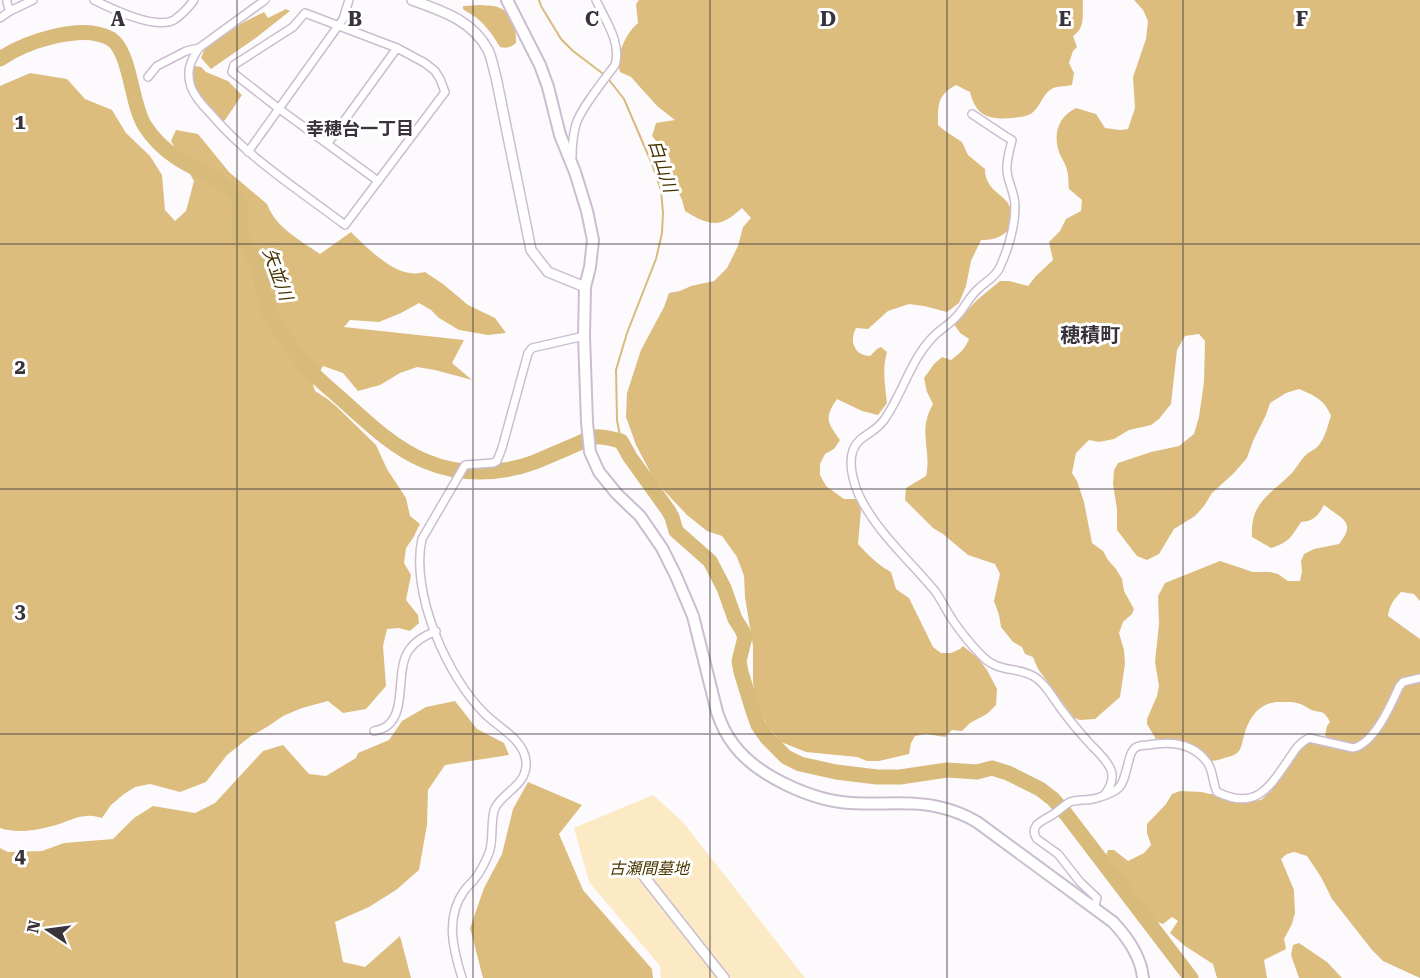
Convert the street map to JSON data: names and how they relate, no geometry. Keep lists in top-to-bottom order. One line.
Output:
{"districts":["幸穂台一丁目","穂積町"],"water":["白山川","矢並川"],"parks":["古瀬間墓地"],"north":"left","grid":{"columns":["A","B","C","D","E","F"],"rows":["1","2","3","4"]}}
